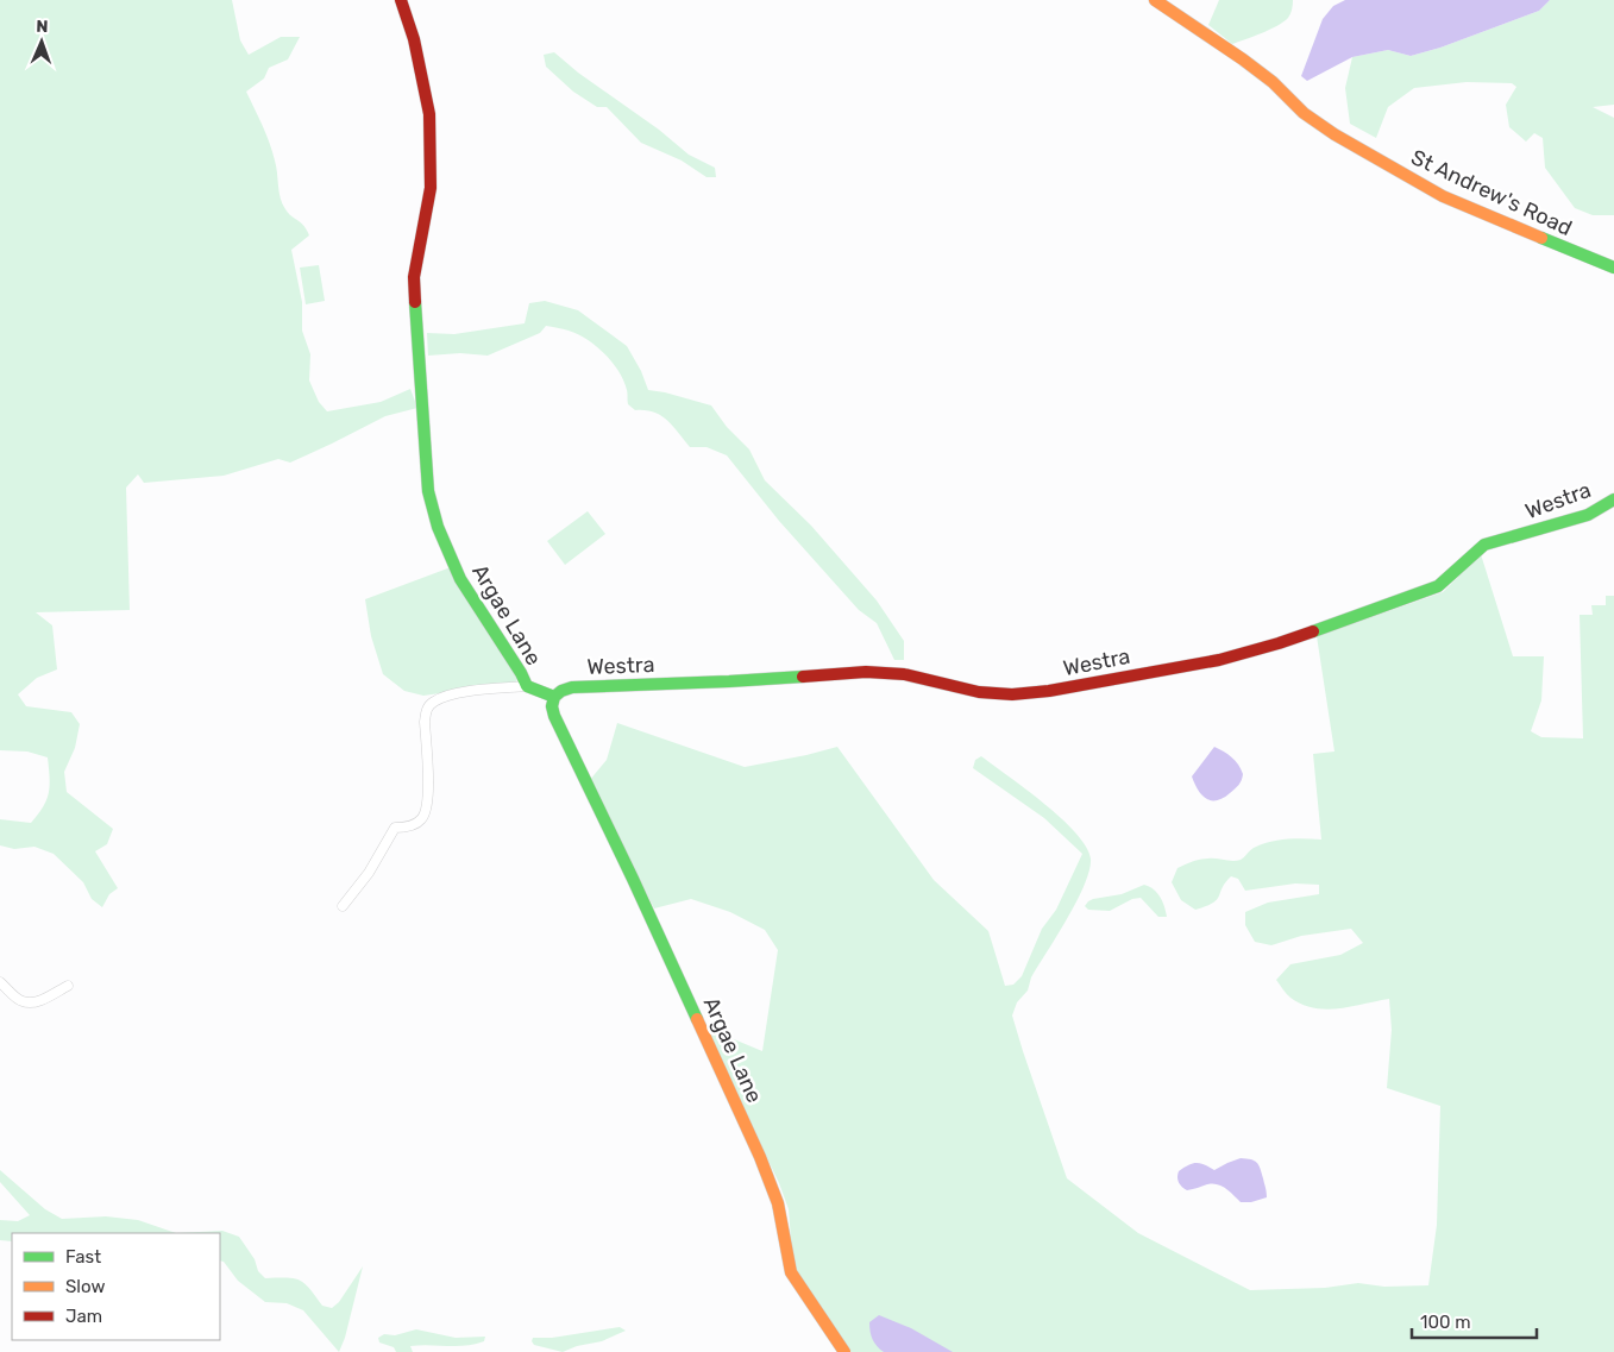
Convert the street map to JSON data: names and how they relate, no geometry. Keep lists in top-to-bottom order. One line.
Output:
{"streets":{"street":["St Andrew's Road","Westra","Argae Lane"]},"crossings":[["Westra","Argae Lane"]],"legend":["Fast","Slow","Jam"],"scale_bar":"100 m","north":"top"}
